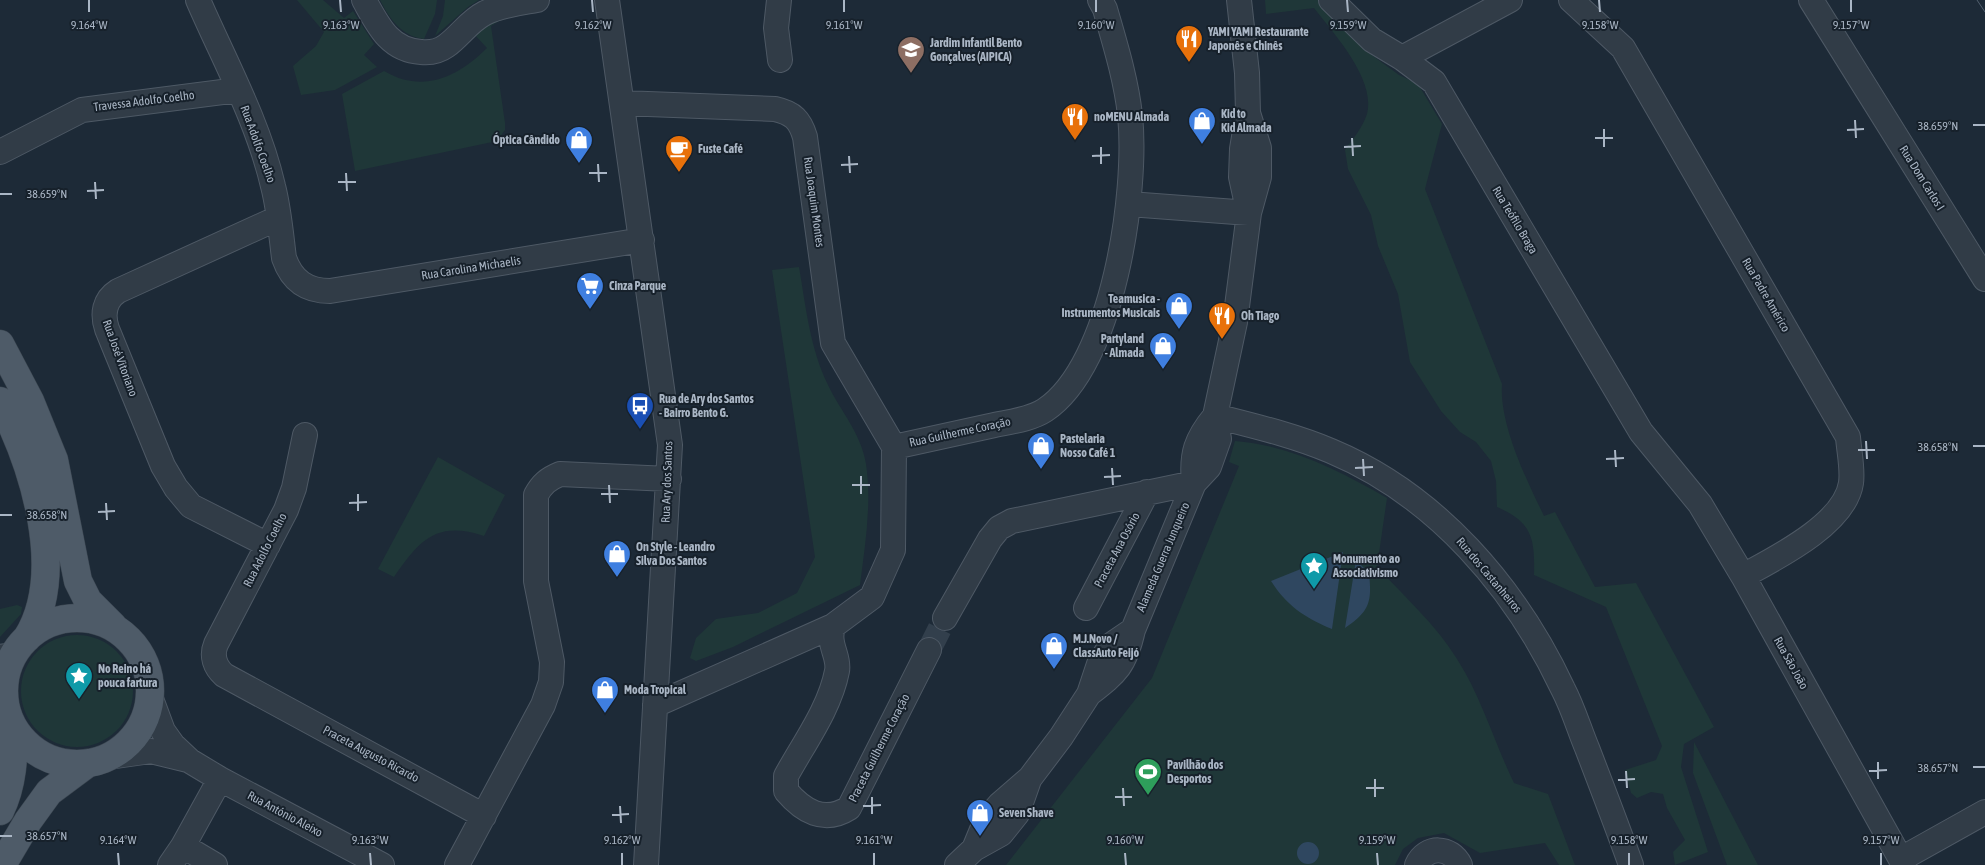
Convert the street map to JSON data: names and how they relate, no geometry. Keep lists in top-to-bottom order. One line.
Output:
{"streets":{"street":["Travessa Adolfo Coelho","Rua Adolfo Coelho","Rua Dom Carlos I","Rua Joaquim Montes","Rua Teófilo Braga","Rua Carolina Michaelis","Rua Padre Américo","Rua José Vitoriano","Rua Guilherme Coração","Rua Ary dos Santos","Praceta Ana Osório","Alameda Guerra Junqueiro","Rua dos Castanheiros","Rua São João","Praceta Guilherme Coração","Praceta Augusto Ricardo","Rua António Aleixo"]},"crossings":[["Travessa Adolfo Coelho","Rua Adolfo Coelho"],["Rua Adolfo Coelho","Rua Carolina Michaelis"],["Rua Adolfo Coelho","Rua José Vitoriano"],["Rua Adolfo Coelho","Praceta Augusto Ricardo"],["Rua Joaquim Montes","Rua Guilherme Coração"],["Rua Joaquim Montes","Rua Ary dos Santos"],["Rua Teófilo Braga","Rua São João"],["Rua Carolina Michaelis","Rua Ary dos Santos"],["Rua Padre Américo","Rua São João"],["Rua Guilherme Coração","Rua Ary dos Santos"],["Rua Guilherme Coração","Praceta Guilherme Coração"],["Alameda Guerra Junqueiro","Rua dos Castanheiros"]],"places":{"restaurant":["YAMI YAMI Restaurante Japonês e Chinês","noMENU Almada","Oh Tiago"],"school or university":["Jardim Infantil Bento Gonçalves (AIPICA)"],"shop":["Kid to Kid Almada","Óptica Cândido","Teamusica - Instrumentos Musicais","Partyland - Almada","Pastelaria Nosso Café 1","On Style - Leandro Silva Dos Santos","M.J.Novo / ClassAuto Feijó","Moda Tropical","Seven Shave"],"cafe":["Fuste Café"],"supermarket":["Cinza Parque"],"bus stop":["Rua de Ary dos Santos - Bairro Bento G."],"place":["Monumento ao Associativismo","No Reino há pouca fartura"],"sports":["Pavilhão dos Desportos"]},"coordinates":["9.164°W","9.163°W","9.162°W","9.161°W","9.160°W","9.159°W","9.158°W","9.157°W","38.659°N","38.658°N","38.657°N"]}
